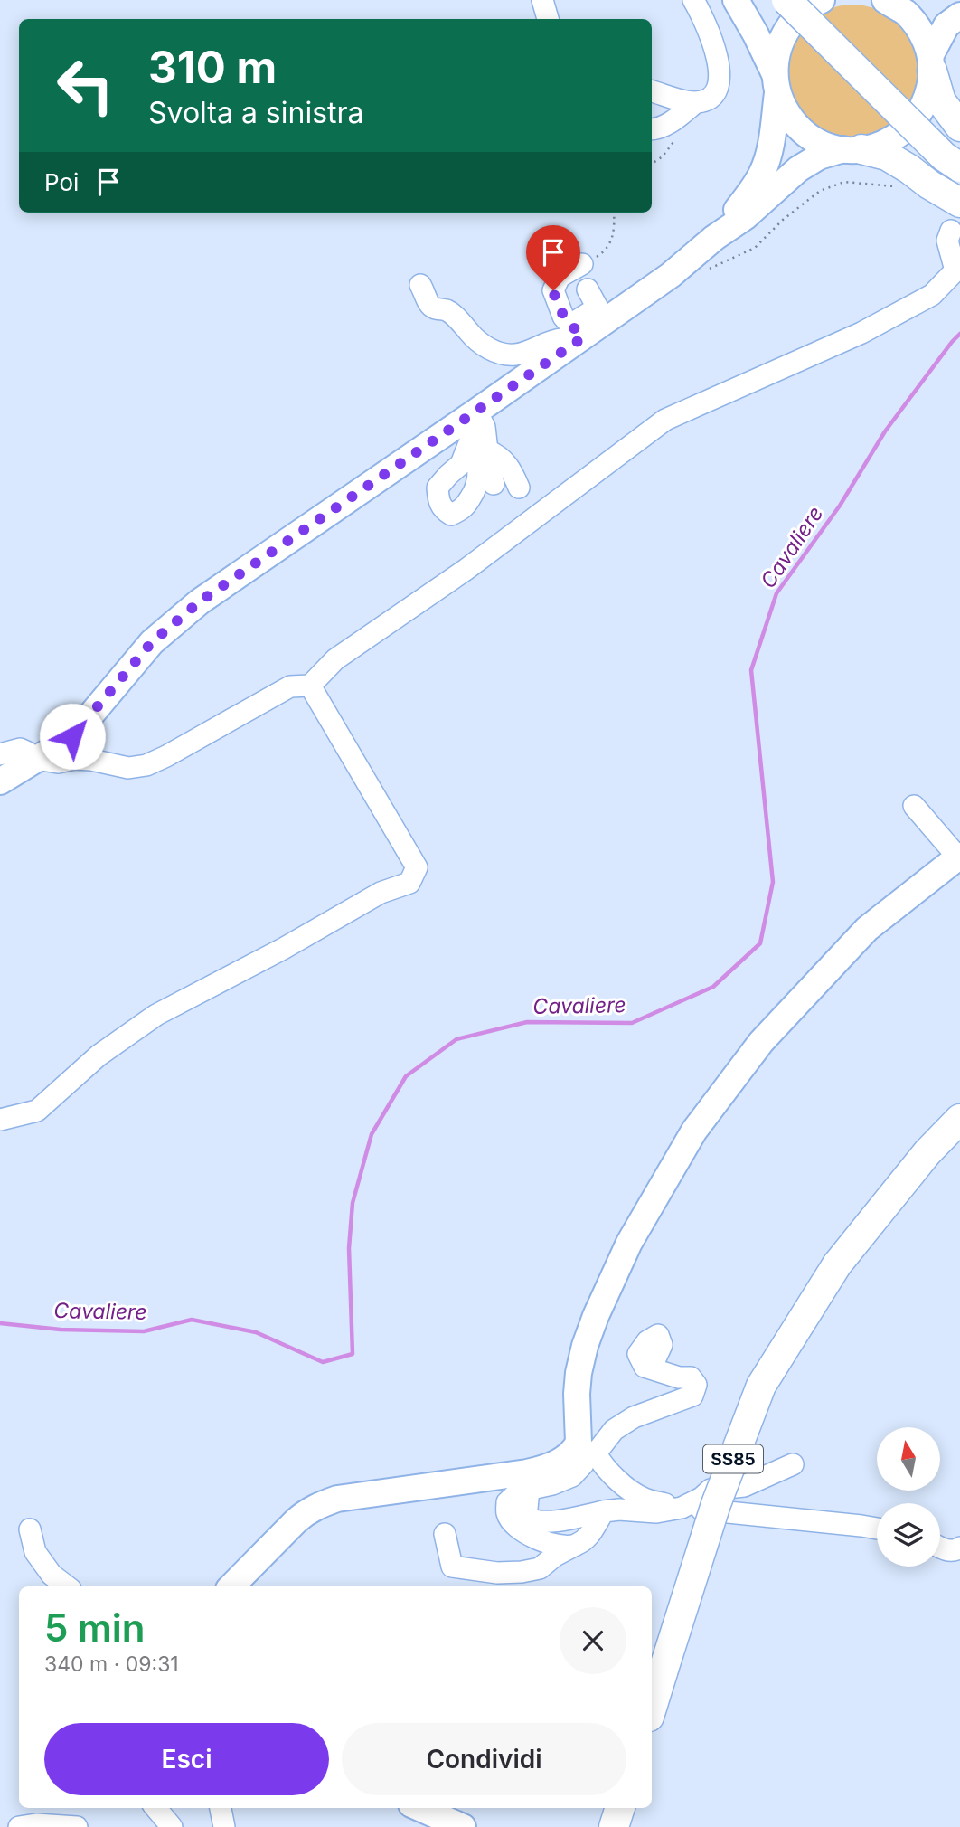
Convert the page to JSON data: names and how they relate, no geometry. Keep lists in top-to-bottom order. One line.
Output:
{"streets":{"highway":["SS85"]},"water":["Cavaliere"],"north":"top","page":{"turn":["310 m","Svolta a sinistra"],"then":"Poi","heading":["5 min","340 m · 09:31"],"buttons":["Esci","Condividi"]}}
